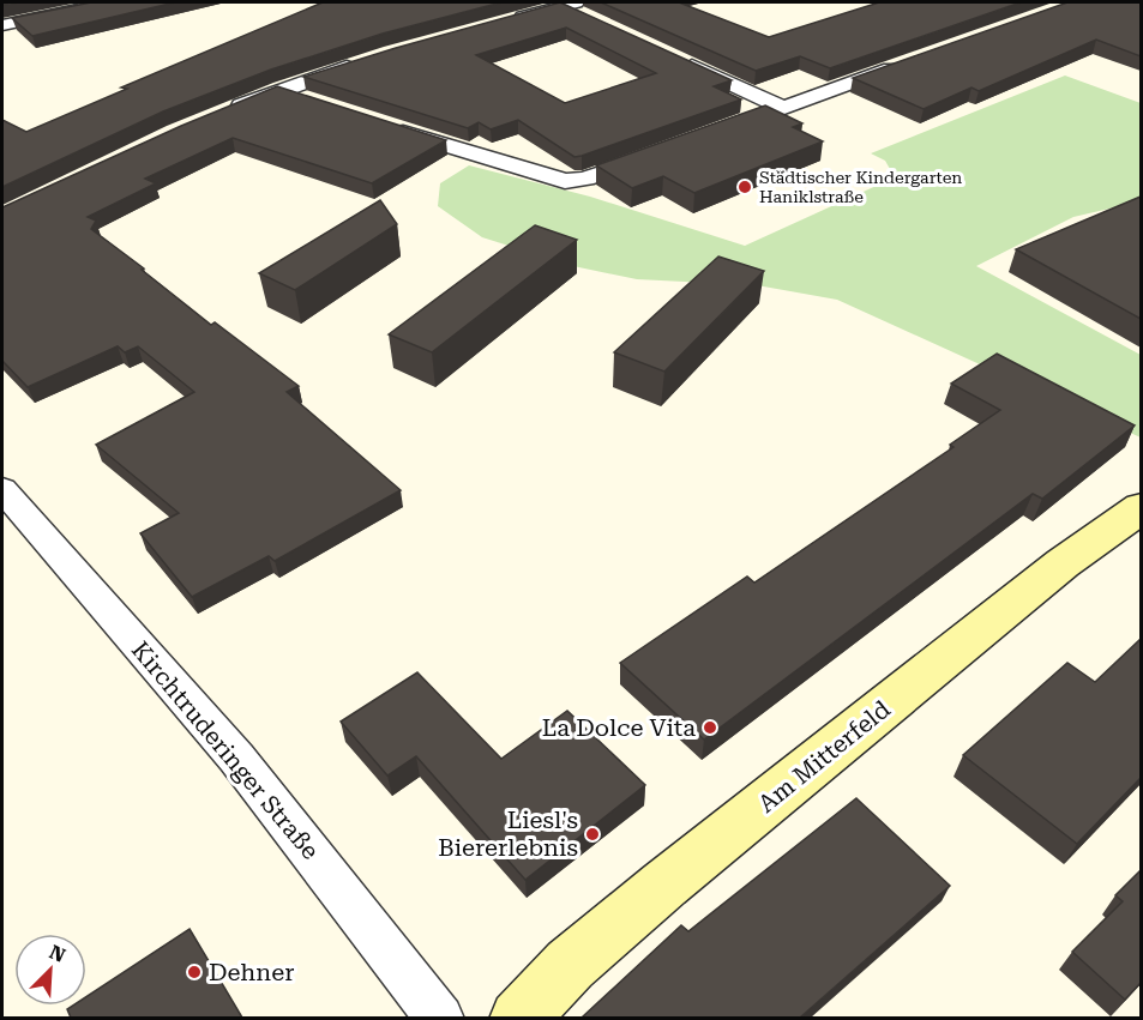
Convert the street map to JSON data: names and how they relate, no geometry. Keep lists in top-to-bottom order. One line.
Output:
{"streets":{"street":["Kirchtruderinger Straße","Am Mitterfeld"]},"places":["Städtischer Kindergarten Haniklstraße","La Dolce Vita","Liesl's Biererlebnis","Dehner"],"north":"top right"}
